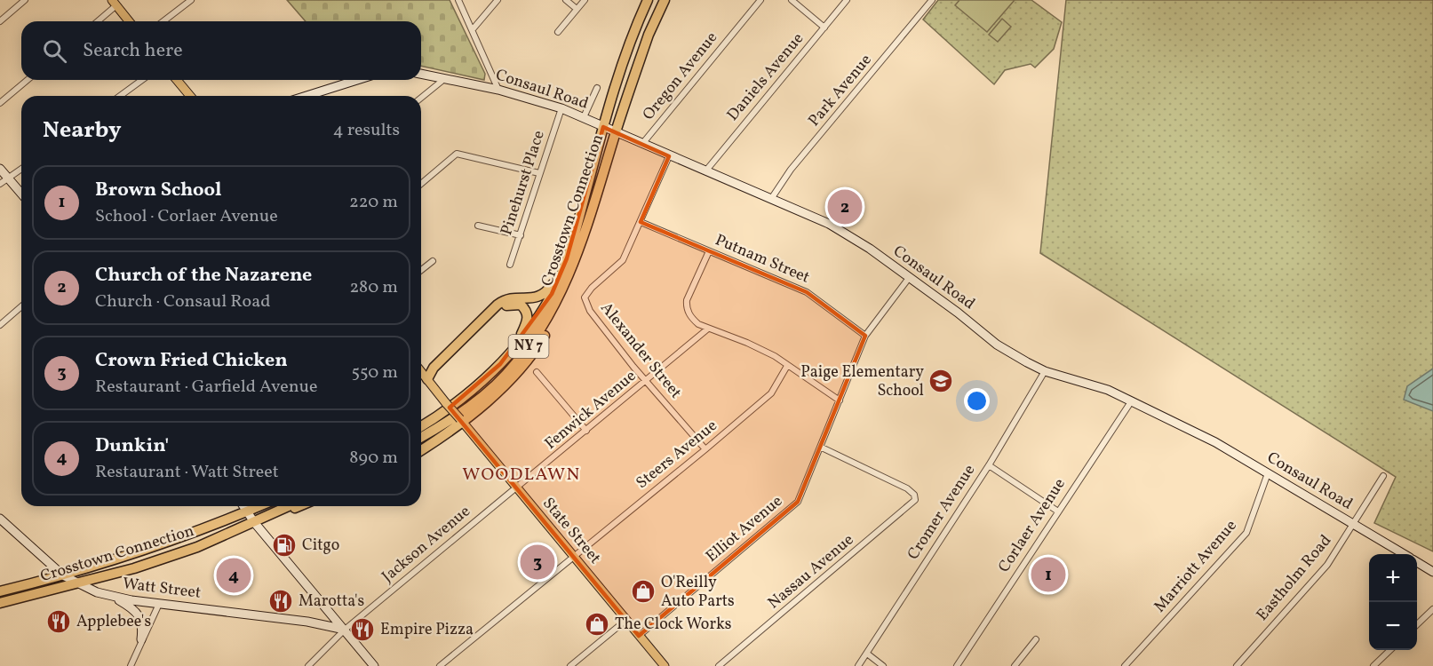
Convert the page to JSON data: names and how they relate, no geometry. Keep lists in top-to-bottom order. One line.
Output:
{"streets":{"highway":["Crosstown Connection","NY 7"],"main road":["State Street"],"street":["Oregon Avenue","Daniels Avenue","Consaul Road","Park Avenue","Pinehurst Place","Putnam Street","Alexander Street","Fenwick Avenue","Steers Avenue","Cromer Avenue","Corlaer Avenue","Elliot Avenue","Jackson Avenue","Marriott Avenue","Nassau Avenue","Eastholm Road","Watt Street"]},"crossings":[["Oregon Avenue","Consaul Road"],["Daniels Avenue","Consaul Road"],["Consaul Road","Park Avenue"],["Consaul Road","Pinehurst Place"],["Consaul Road","Crosstown Connection"],["Consaul Road","Alexander Street"],["Consaul Road","Cromer Avenue"],["Consaul Road","Corlaer Avenue"],["Consaul Road","Elliot Avenue"],["Consaul Road","Marriott Avenue"],["Consaul Road","Eastholm Road"],["Crosstown Connection","Watt Street"],["Putnam Street","Alexander Street"],["Putnam Street","Elliot Avenue"],["Alexander Street","Fenwick Avenue"],["Alexander Street","Steers Avenue"],["Fenwick Avenue","State Street"],["Fenwick Avenue","Jackson Avenue"],["Steers Avenue","State Street"],["Elliot Avenue","State Street"],["Elliot Avenue","Nassau Avenue"],["State Street","Jackson Avenue"],["Jackson Avenue","Watt Street"]],"districts":["WOODLAWN"],"places":{"school or university":["Paige Elementary School"],"fuel station":["Citgo"],"shop":["O'Reilly Auto Parts","The Clock Works"],"restaurant":["Marotta's","Applebee's","Empire Pizza"]},"page":{"search":"Search here","heading":["Nearby","4 results"],"list":[{"mark":"1","name":"Brown School","note":"School · Corlaer Avenue","value":"220 m"},{"mark":"2","name":"Church of the Nazarene","note":"Church · Consaul Road","value":"280 m"},{"mark":"3","name":"Crown Fried Chicken","note":"Restaurant · Garfield Avenue","value":"550 m"},{"mark":"4","name":"Dunkin'","note":"Restaurant · Watt Street","value":"890 m"}],"pins":["2","3","1","4"],"map_buttons":["+","−"]}}
